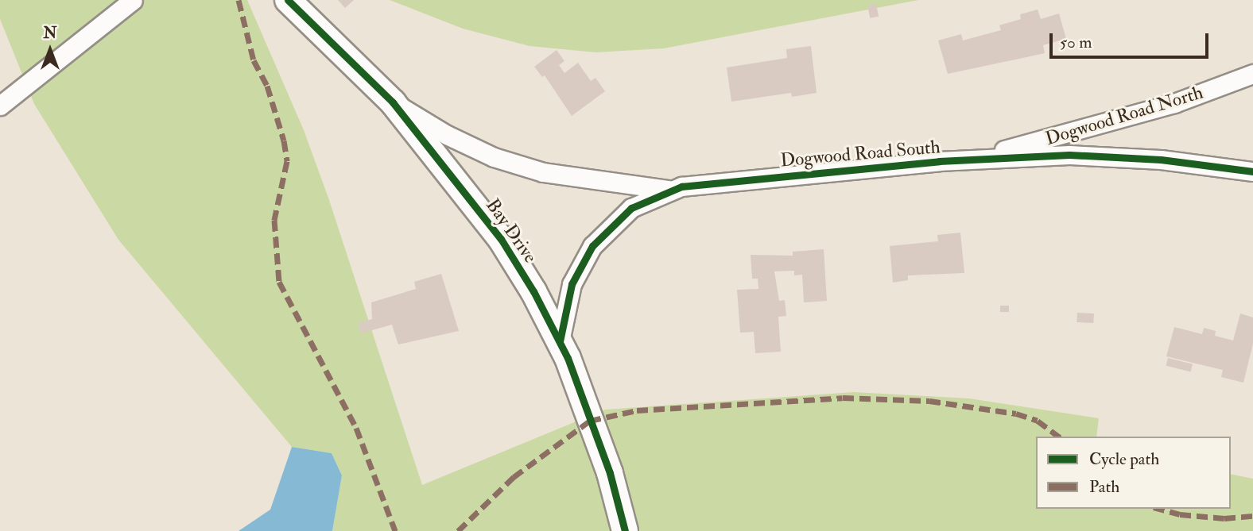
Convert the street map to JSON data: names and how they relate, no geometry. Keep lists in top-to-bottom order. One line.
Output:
{"streets":{"street":["Dogwood Road North","Dogwood Road South","Bay Drive"]},"crossings":[["Dogwood Road North","Dogwood Road South"],["Dogwood Road South","Bay Drive"]],"legend":["Cycle path","Path"],"scale_bar":"50 m","north":"top"}
